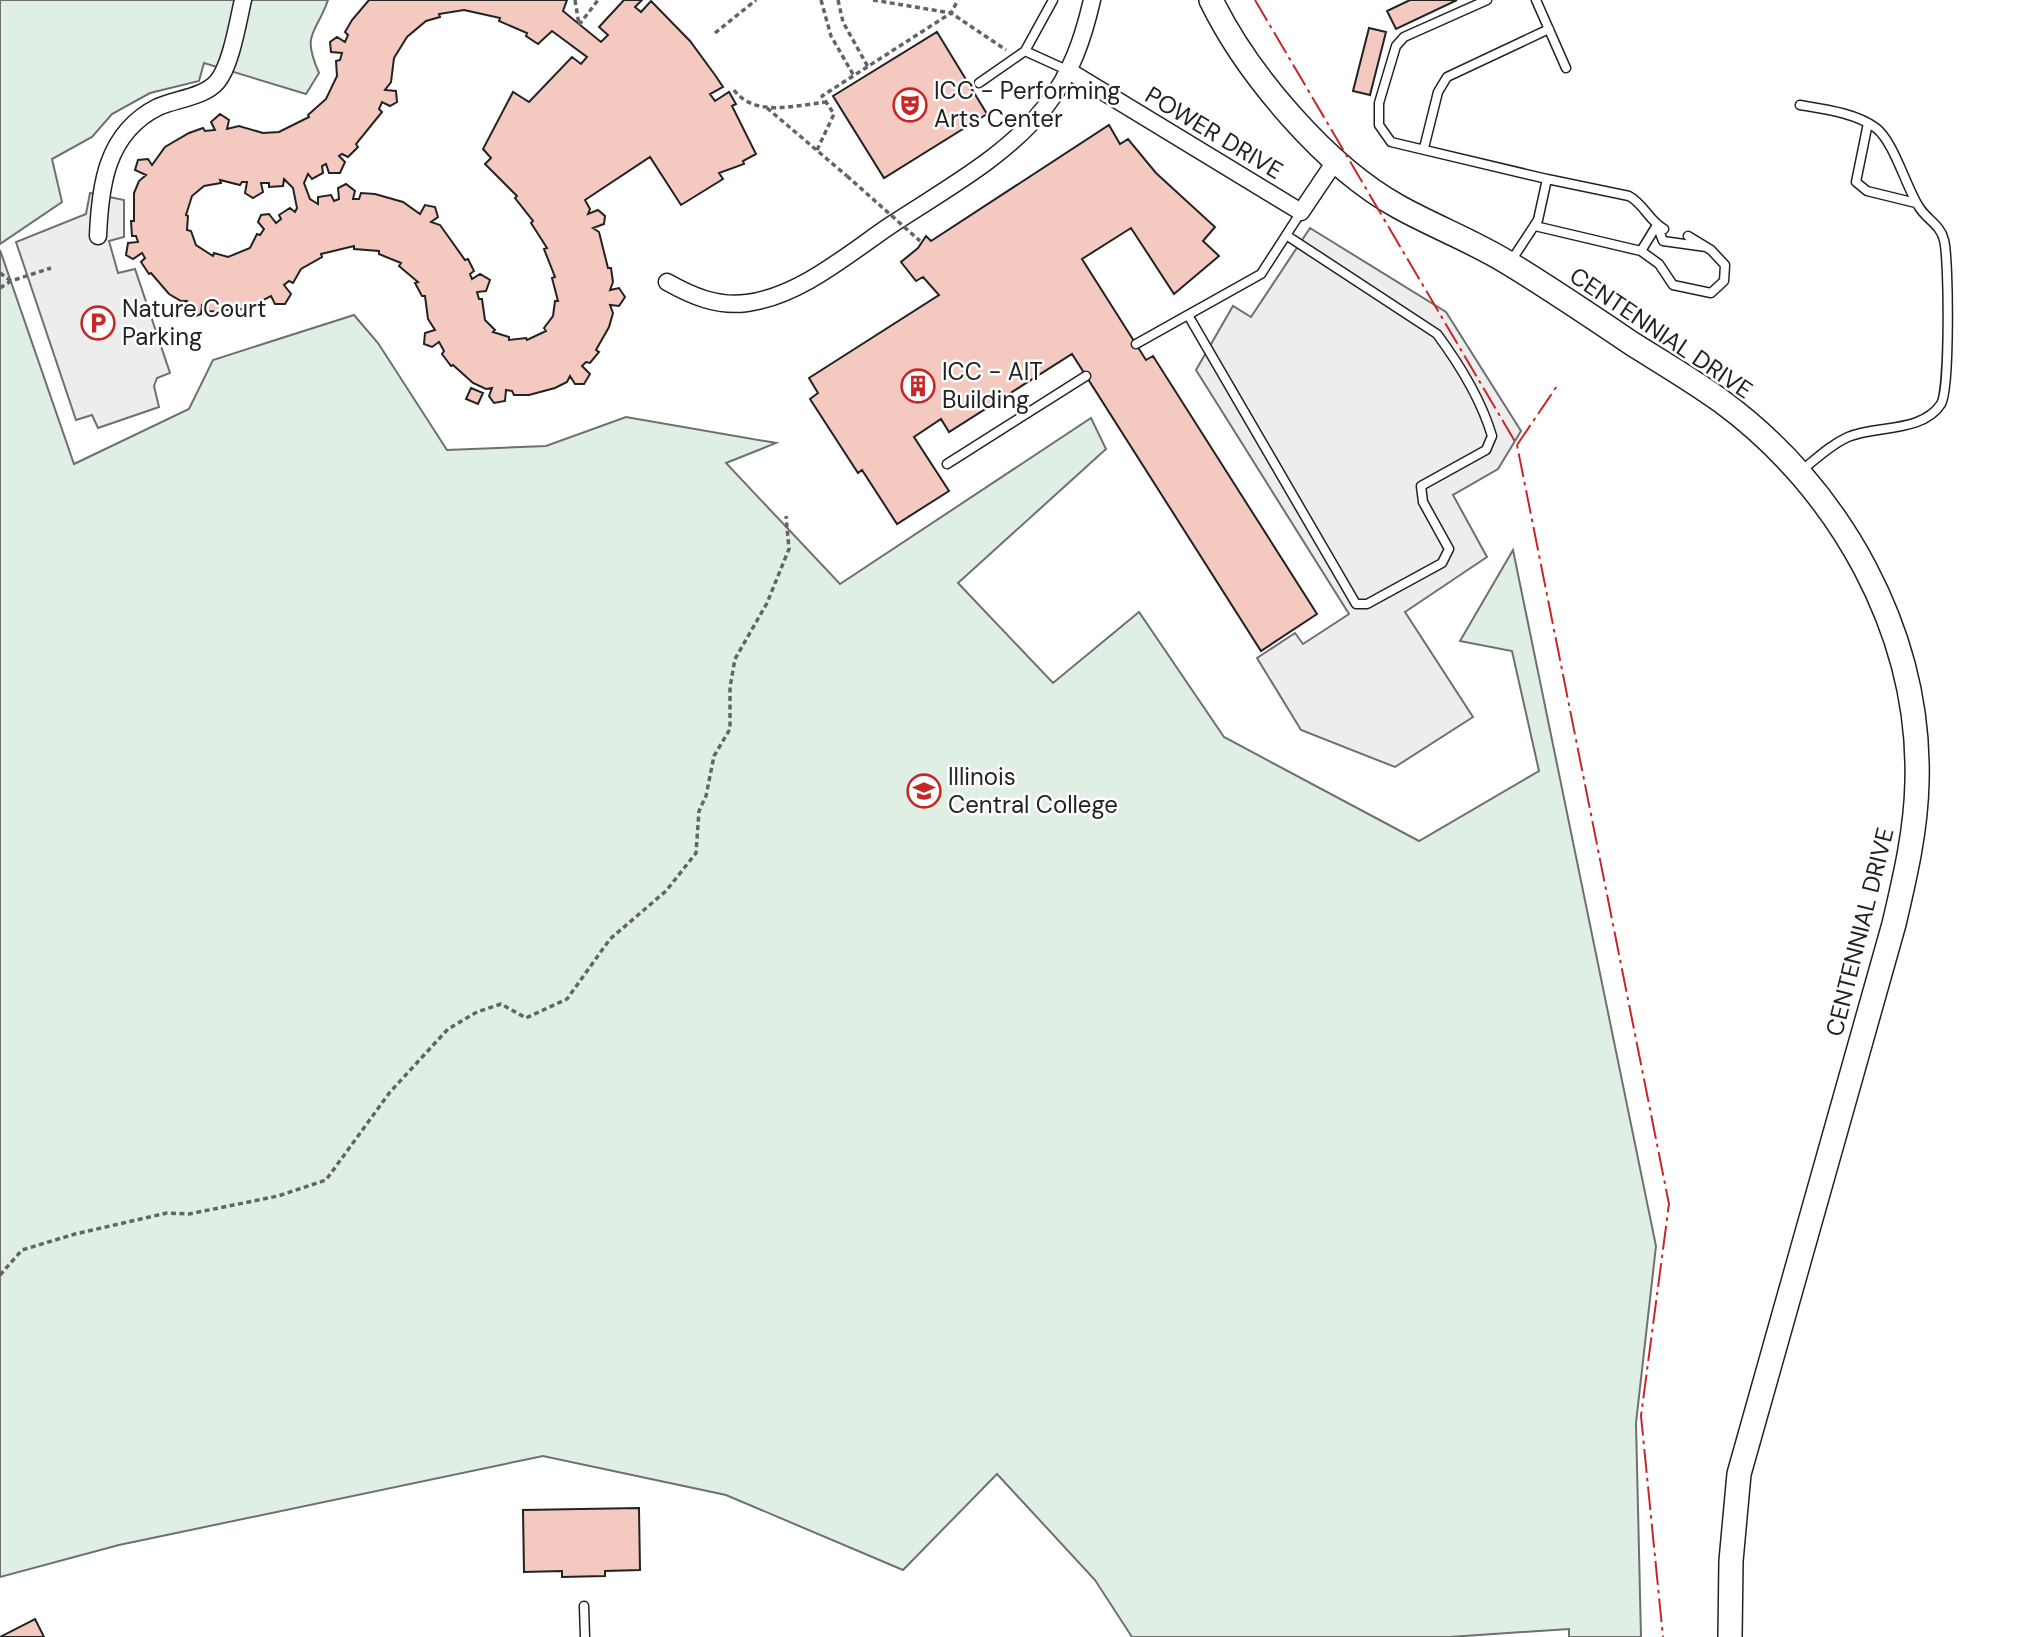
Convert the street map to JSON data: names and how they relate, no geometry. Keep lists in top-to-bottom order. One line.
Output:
{"streets":{"main road":["CENTENNIAL DRIVE"],"street":["POWER DRIVE"]},"places":{"theatre":["ICC - Performing Arts Center"],"parking":["Nature Court Parking"],"building":["ICC - AIT Building"],"school or university":["Illinois Central College"]}}
